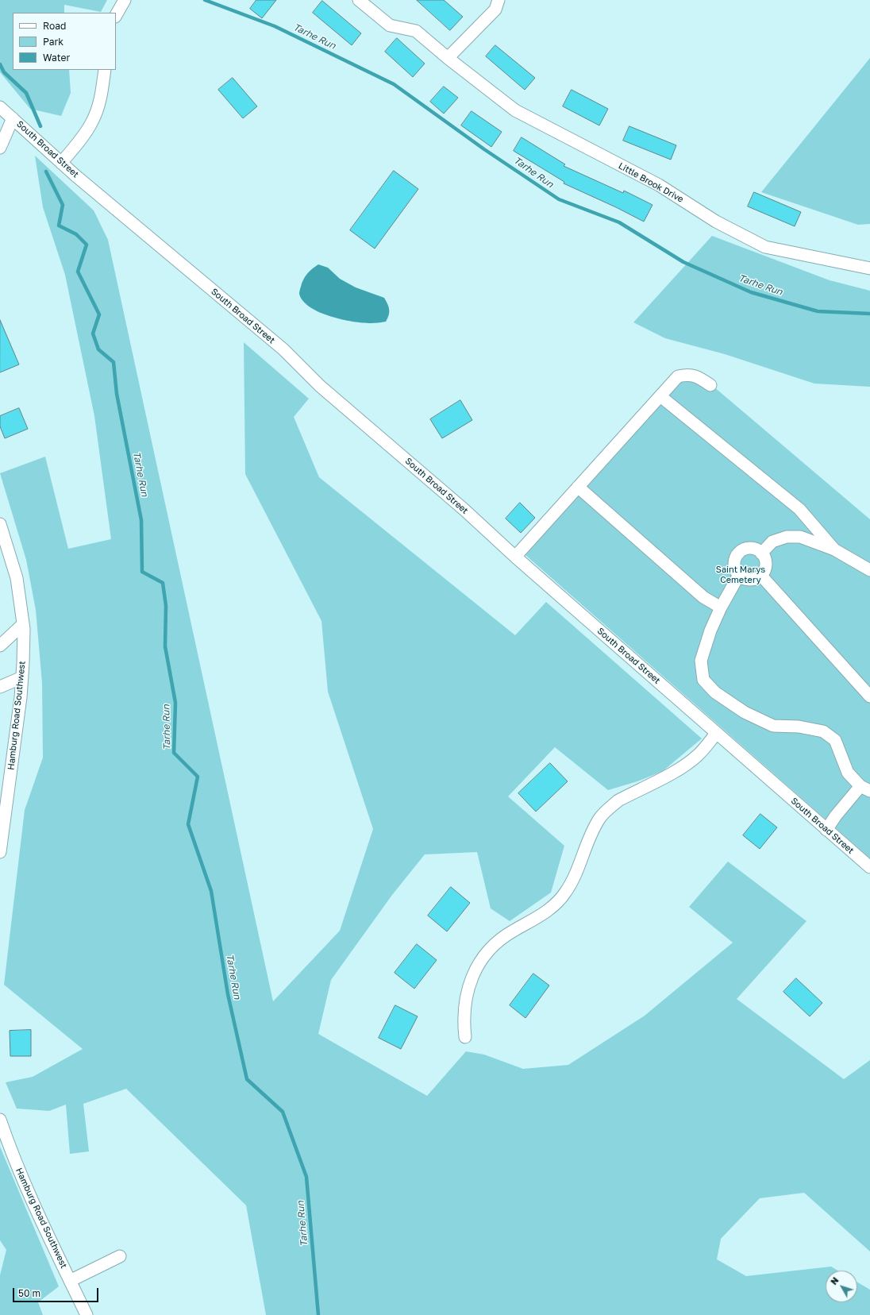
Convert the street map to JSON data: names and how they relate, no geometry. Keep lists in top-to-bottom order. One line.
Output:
{"streets":{"street":["South Broad Street","Little Brook Drive","Hamburg Road Southwest"]},"water":["Tarhe Run"],"parks":["Saint Marys Cemetery"],"legend":["Road","Park","Water"],"scale_bar":"50 m","north":"top left"}
